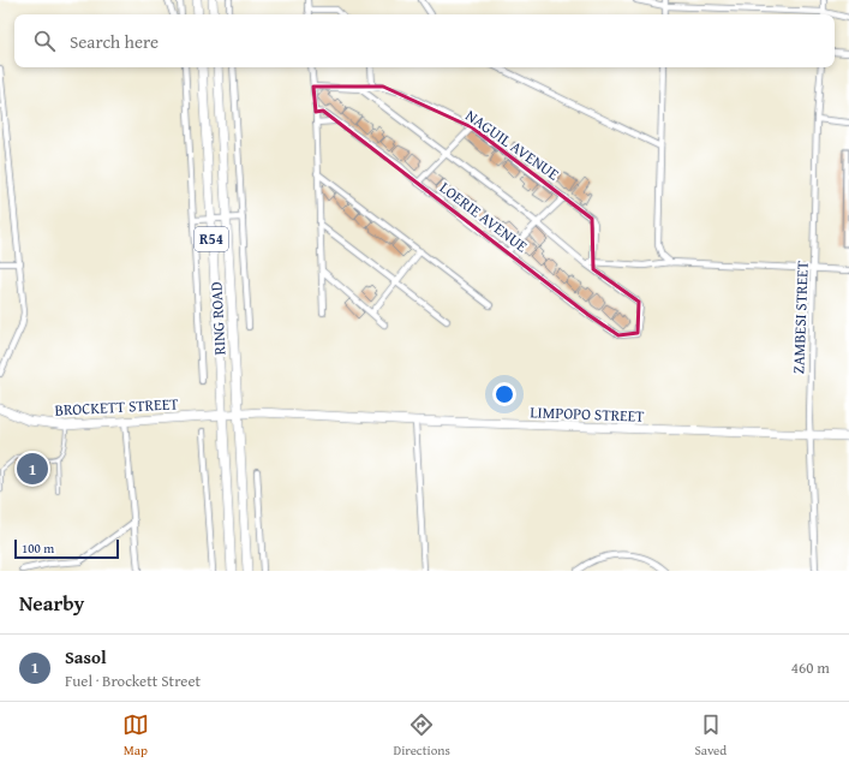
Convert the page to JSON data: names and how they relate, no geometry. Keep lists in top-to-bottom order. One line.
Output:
{"streets":{"main road":["R54","RING ROAD","BROCKETT STREET","LIMPOPO STREET"],"street":["NAGUIL AVENUE","LOERIE AVENUE","ZAMBESI STREET"]},"crossings":[["ZAMBESI STREET","LIMPOPO STREET"],["RING ROAD","BROCKETT STREET"],["RING ROAD","LIMPOPO STREET"],["BROCKETT STREET","LIMPOPO STREET"]],"scale_bar":"100 m","page":{"search":"Search here","pins":"1","scale":"100 m","heading":"Nearby","list":[{"mark":"1","name":"Sasol","note":"Fuel · Brockett Street","value":"460 m"}],"nav":["Map","Directions","Saved"]}}
